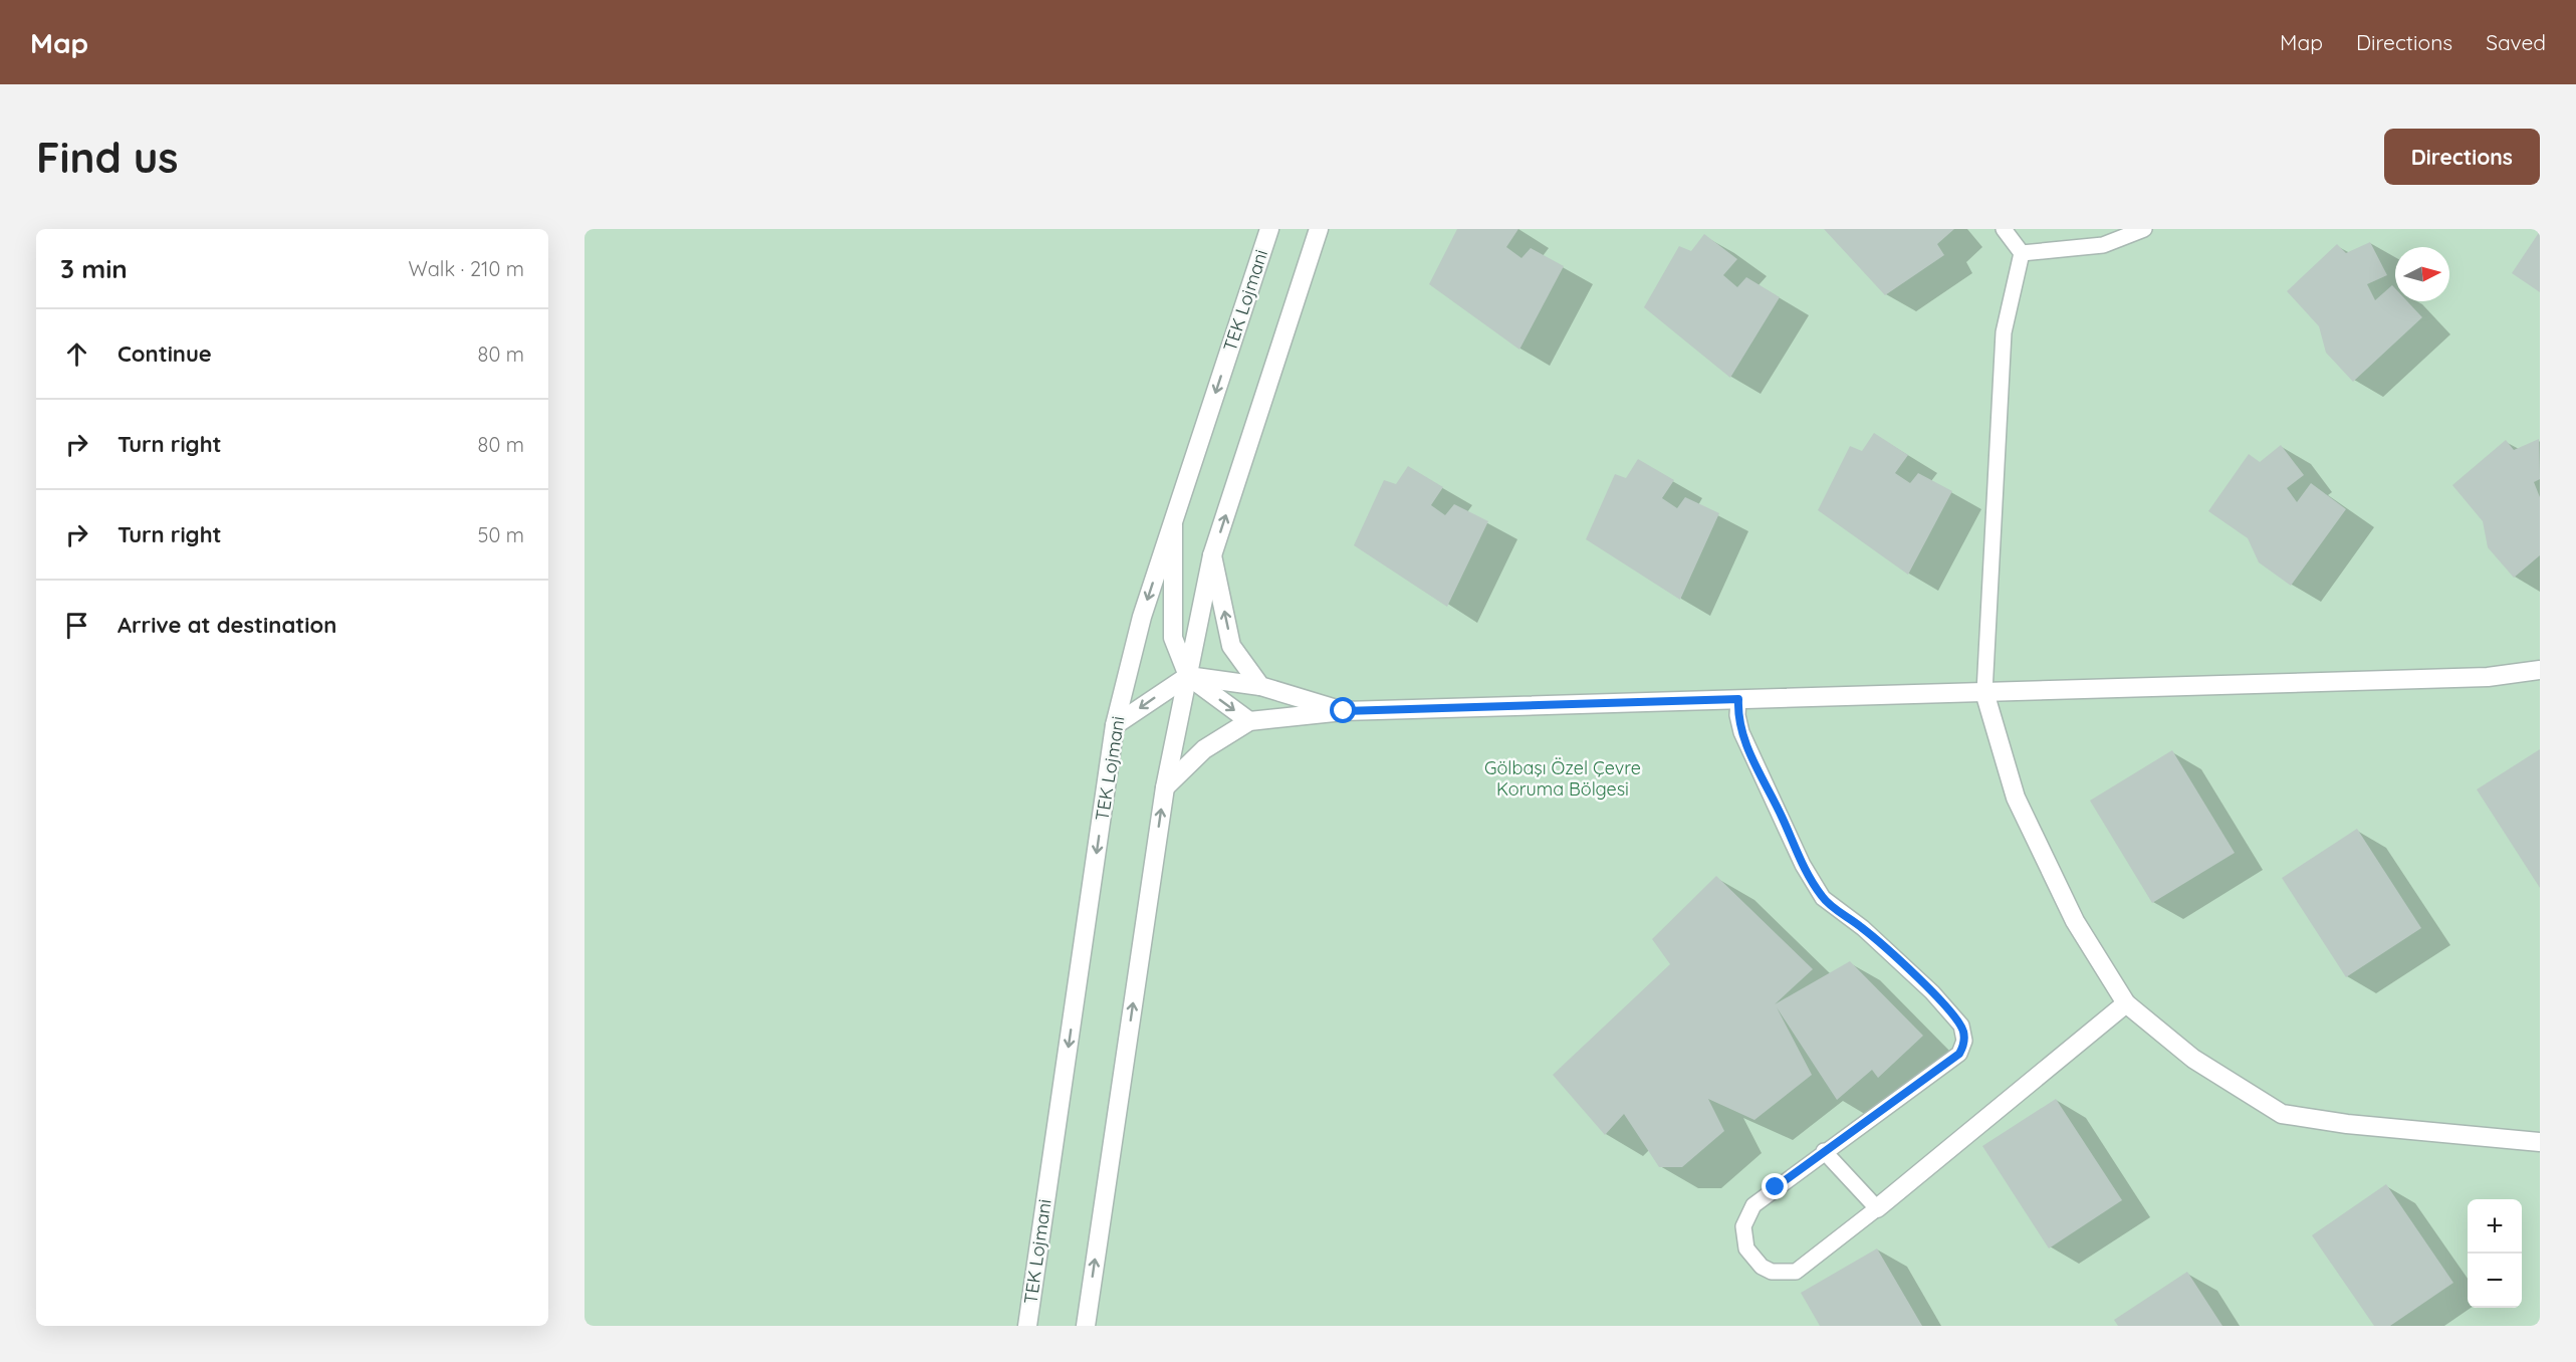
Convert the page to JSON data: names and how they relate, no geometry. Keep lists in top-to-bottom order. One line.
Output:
{"streets":{"street":["TEK Lojmani"]},"parks":["Gölbaşı Özel Çevre Koruma Bölgesi"],"north":"right","page":{"header":"Map","nav":["Map","Directions","Saved"],"buttons":"Directions","title":"Find us","heading":["3 min","Walk · 210 m"],"list":[["Continue","80 m"],["Turn right","80 m"],["Turn right","50 m"],"Arrive at destination"],"map_buttons":["+","−"]}}
